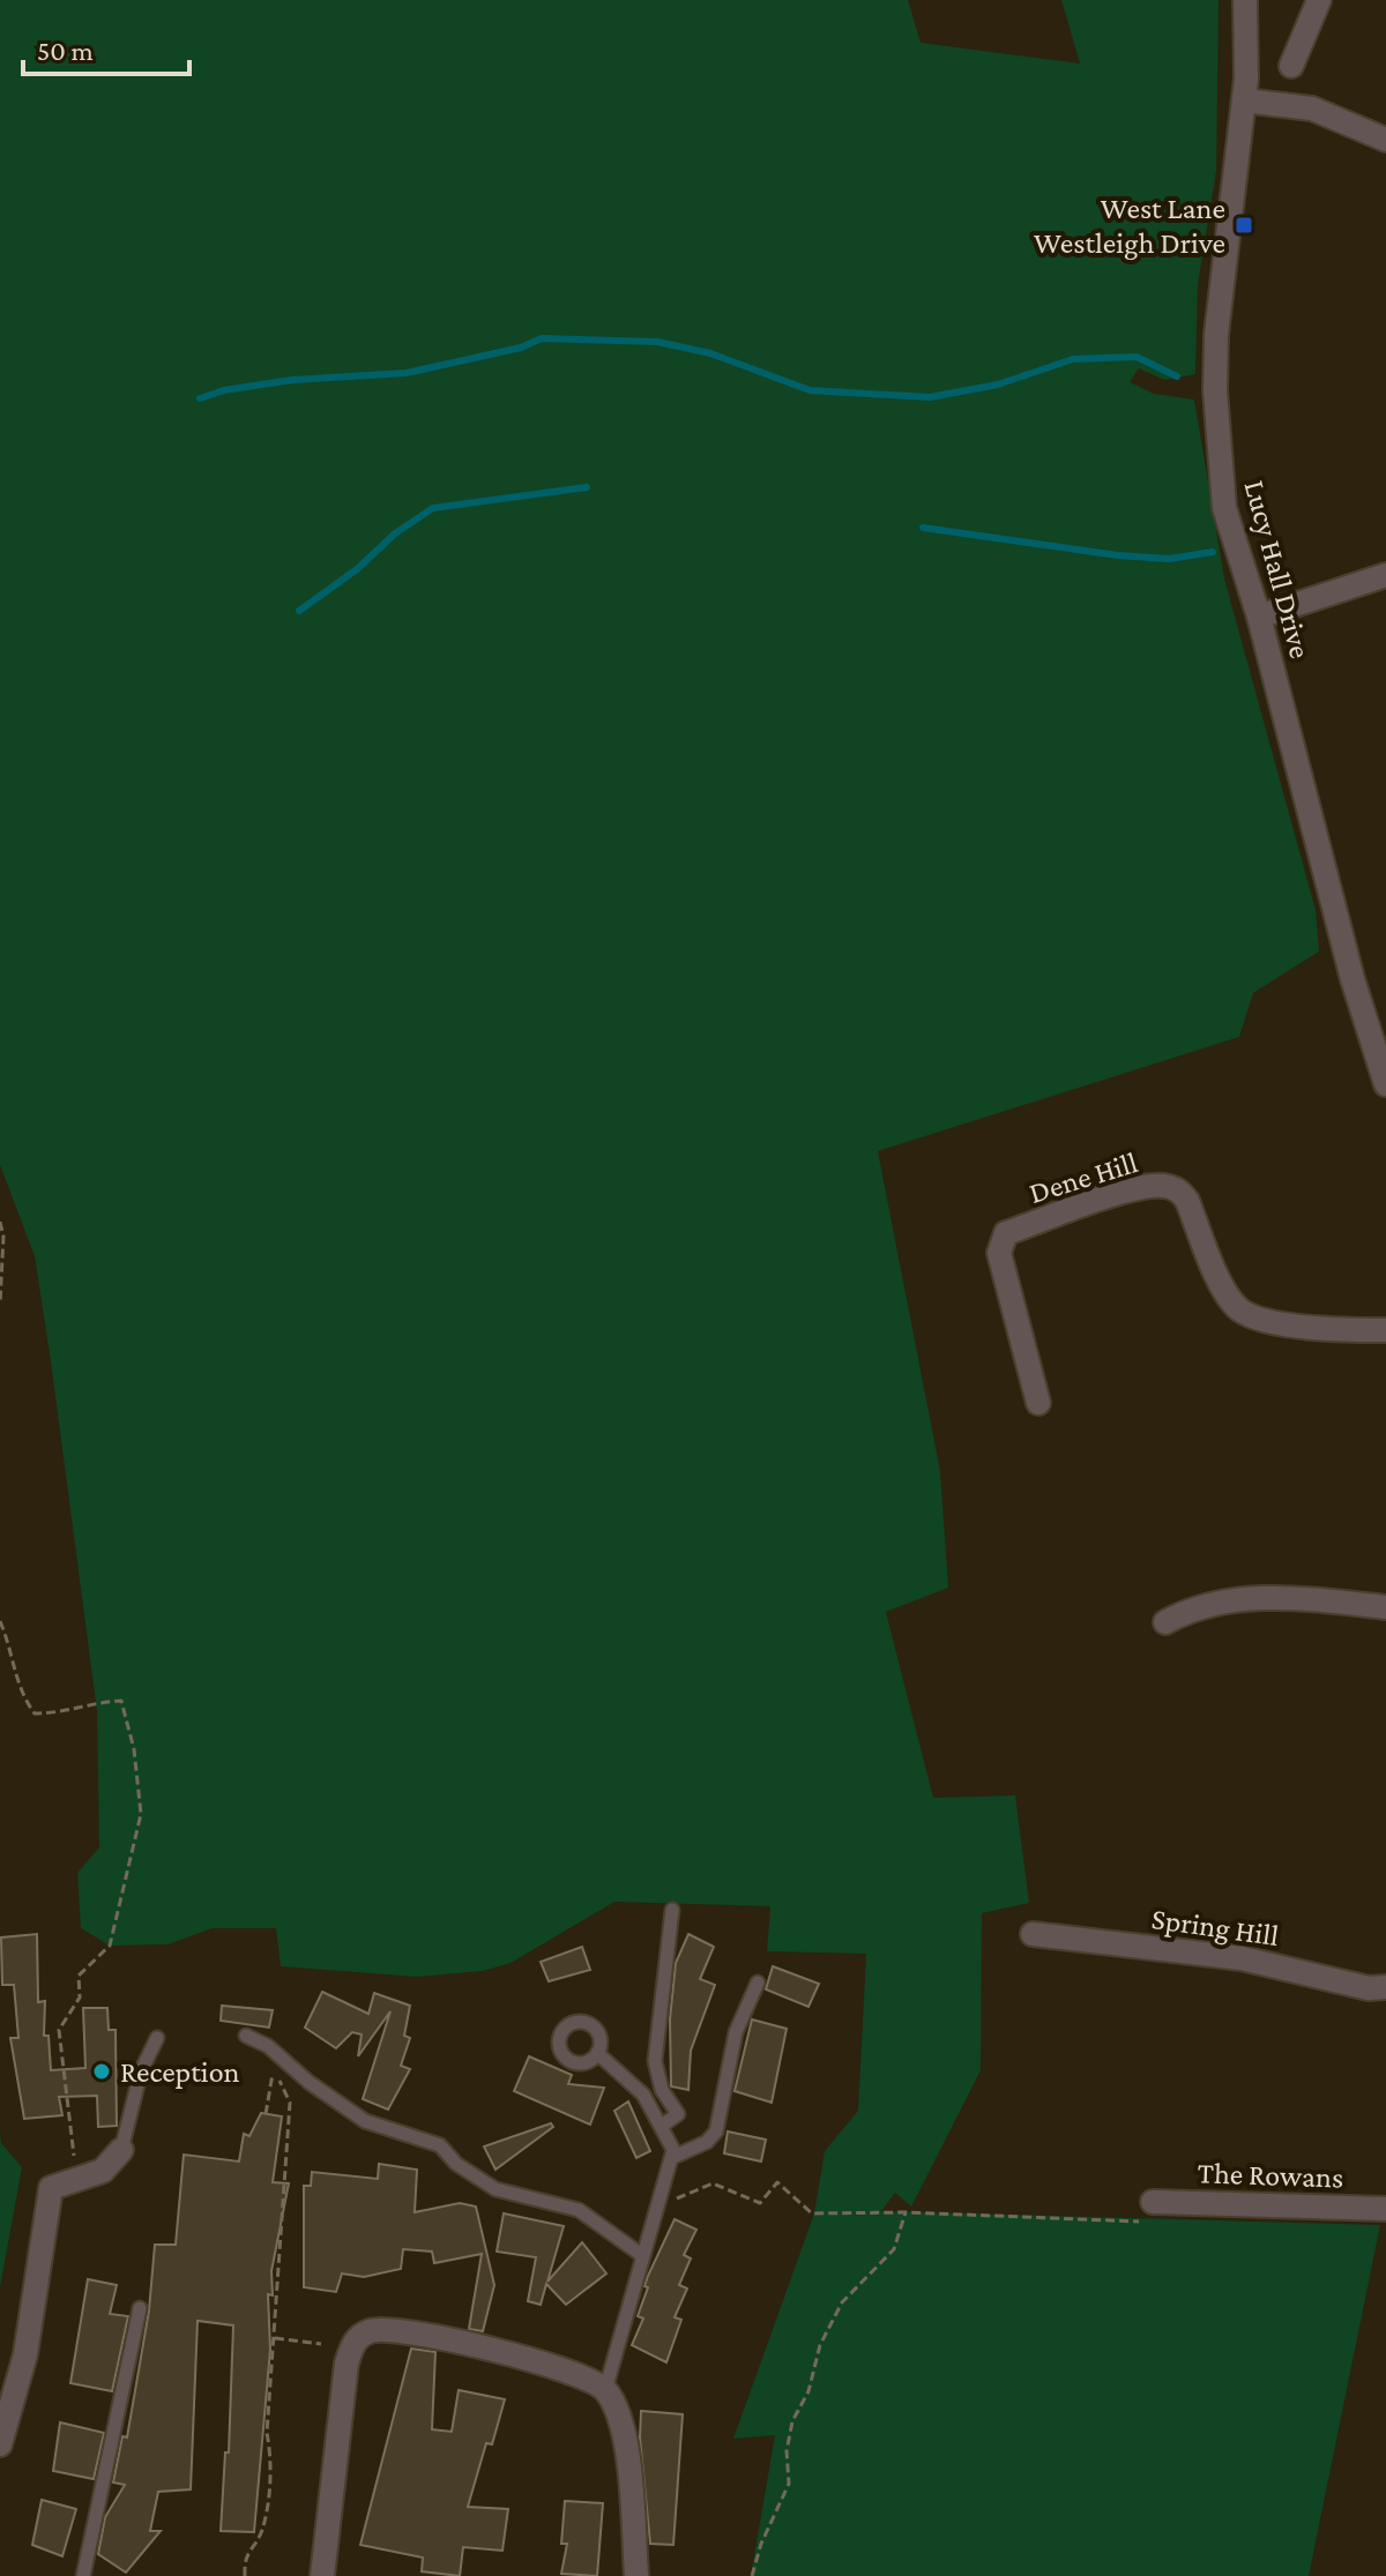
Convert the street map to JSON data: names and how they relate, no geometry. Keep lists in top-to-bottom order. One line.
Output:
{"streets":{"street":["Lucy Hall Drive","Dene Hill","Spring Hill","The Rowans"]},"places":{"transit":["West Lane Westleigh Drive"],"other":["Reception"]},"scale_bar":"50 m"}
